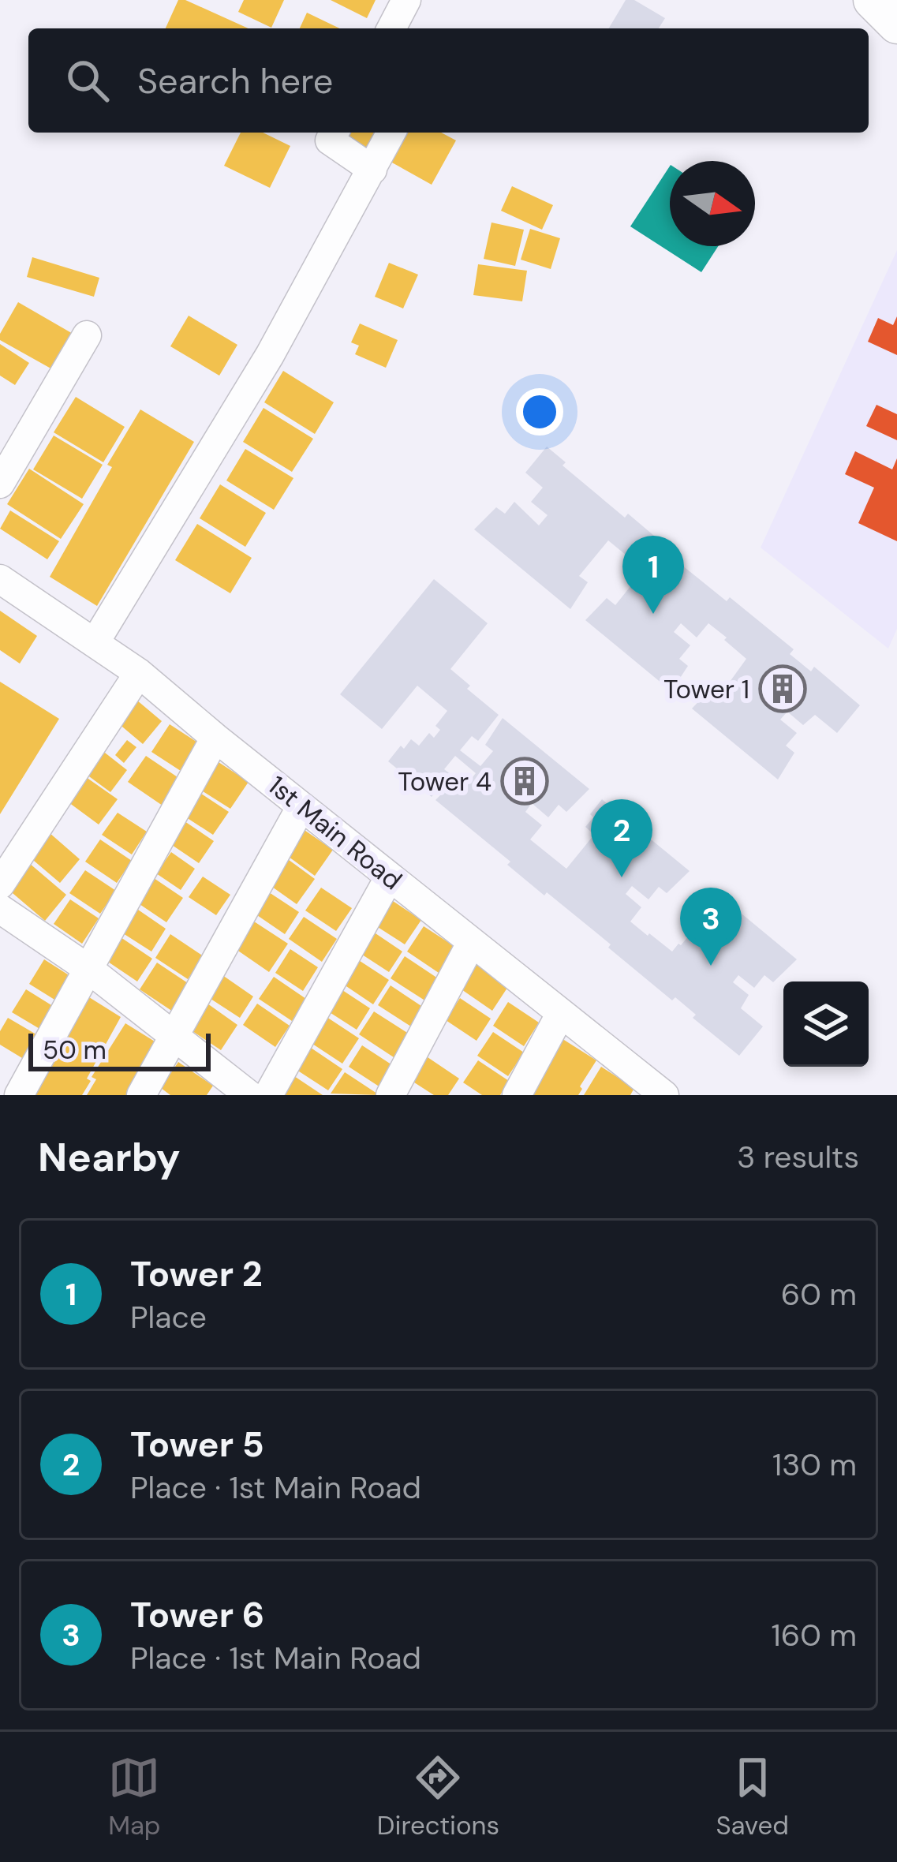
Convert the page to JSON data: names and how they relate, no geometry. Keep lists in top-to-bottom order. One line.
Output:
{"streets":{"street":["1st Main Road"]},"places":{"building":["Tower 1","Tower 4"]},"scale_bar":"50 m","north":"right","page":{"search":"Search here","pins":["1","2","3"],"scale":"50 m","heading":["Nearby","3 results"],"list":[{"mark":"1","name":"Tower 2","note":"Place","value":"60 m"},{"mark":"2","name":"Tower 5","note":"Place · 1st Main Road","value":"130 m"},{"mark":"3","name":"Tower 6","note":"Place · 1st Main Road","value":"160 m"}],"nav":["Map","Directions","Saved"]}}
